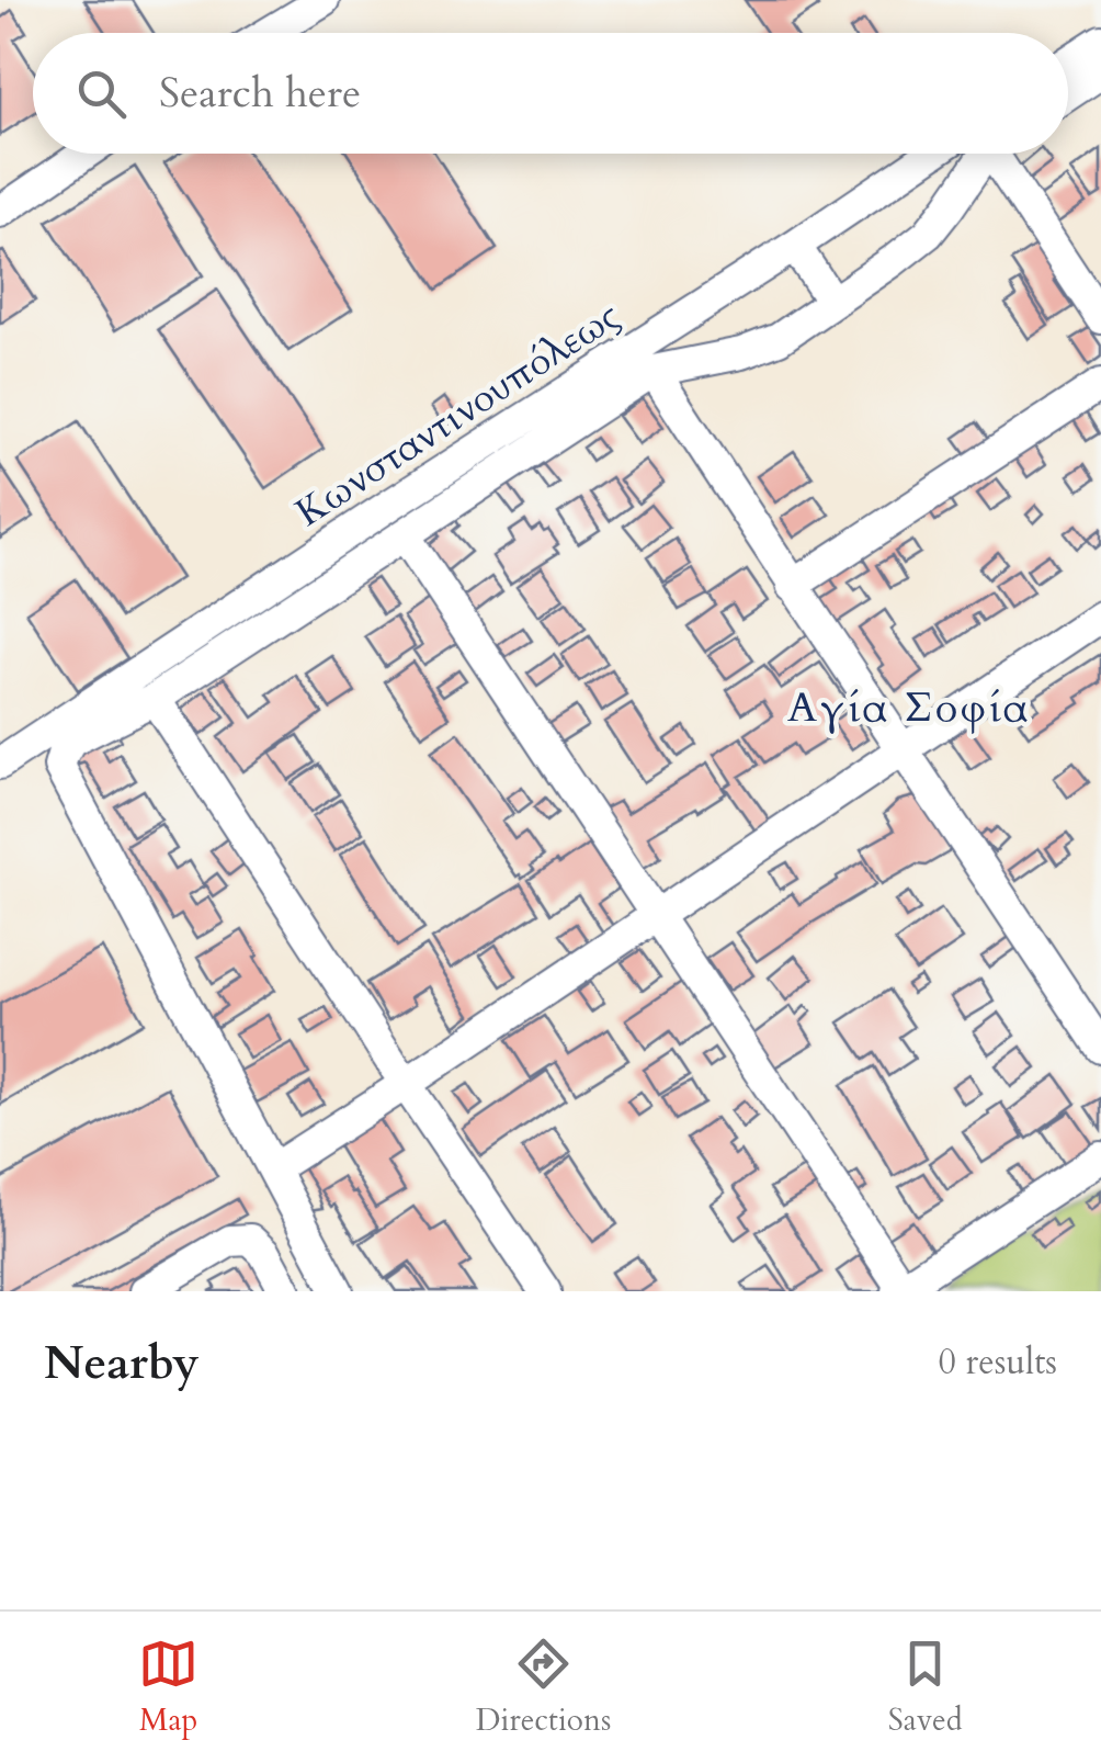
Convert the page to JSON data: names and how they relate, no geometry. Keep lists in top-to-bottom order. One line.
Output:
{"streets":{"street":["Κωνσταντινουπόλεως"]},"districts":["Αγία Σοφία"],"page":{"search":"Search here","heading":["Nearby","0 results"],"nav":["Map","Directions","Saved"]}}
